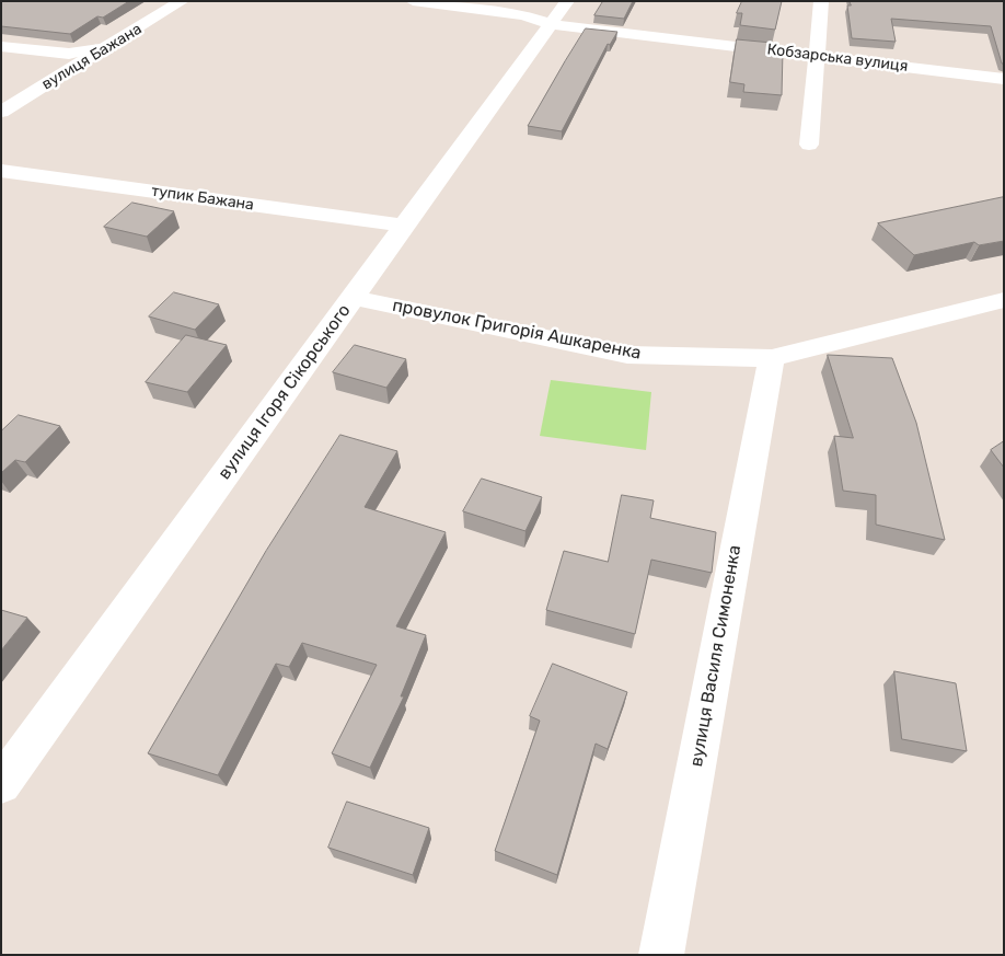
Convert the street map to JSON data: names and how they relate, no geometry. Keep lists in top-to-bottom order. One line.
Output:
{"streets":{"street":["вулиця Бажана","Кобзарська вулиця","тупик Бажана","провулок Григорія Ашкаренка","вулиця Ігоря Сікорського","вулиця Василя Симоненка"]},"crossings":[["Кобзарська вулиця","вулиця Ігоря Сікорського"],["тупик Бажана","вулиця Ігоря Сікорського"],["провулок Григорія Ашкаренка","вулиця Ігоря Сікорського"],["провулок Григорія Ашкаренка","вулиця Василя Симоненка"]]}
